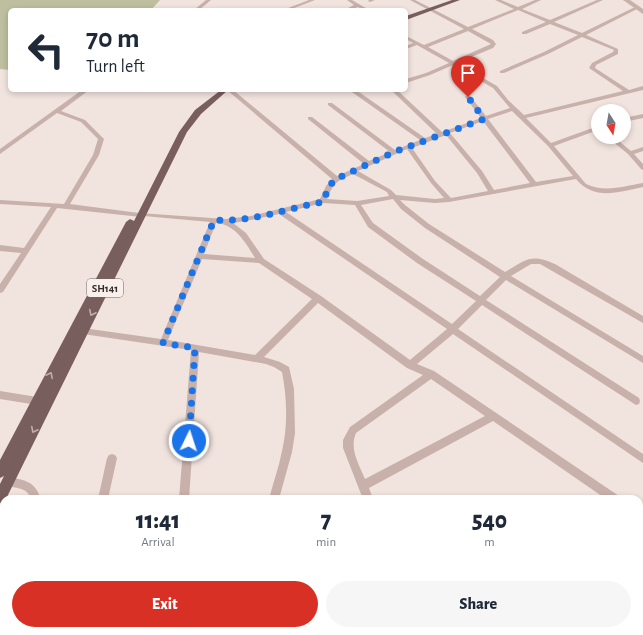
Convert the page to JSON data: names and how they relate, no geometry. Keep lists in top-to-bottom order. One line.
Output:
{"streets":{"main road":["SH141"]},"north":"bottom","page":{"turn":["70 m","Turn left"],"eta":["11:41","Arrival","7","min","540","m"],"buttons":["Exit","Share"]}}
